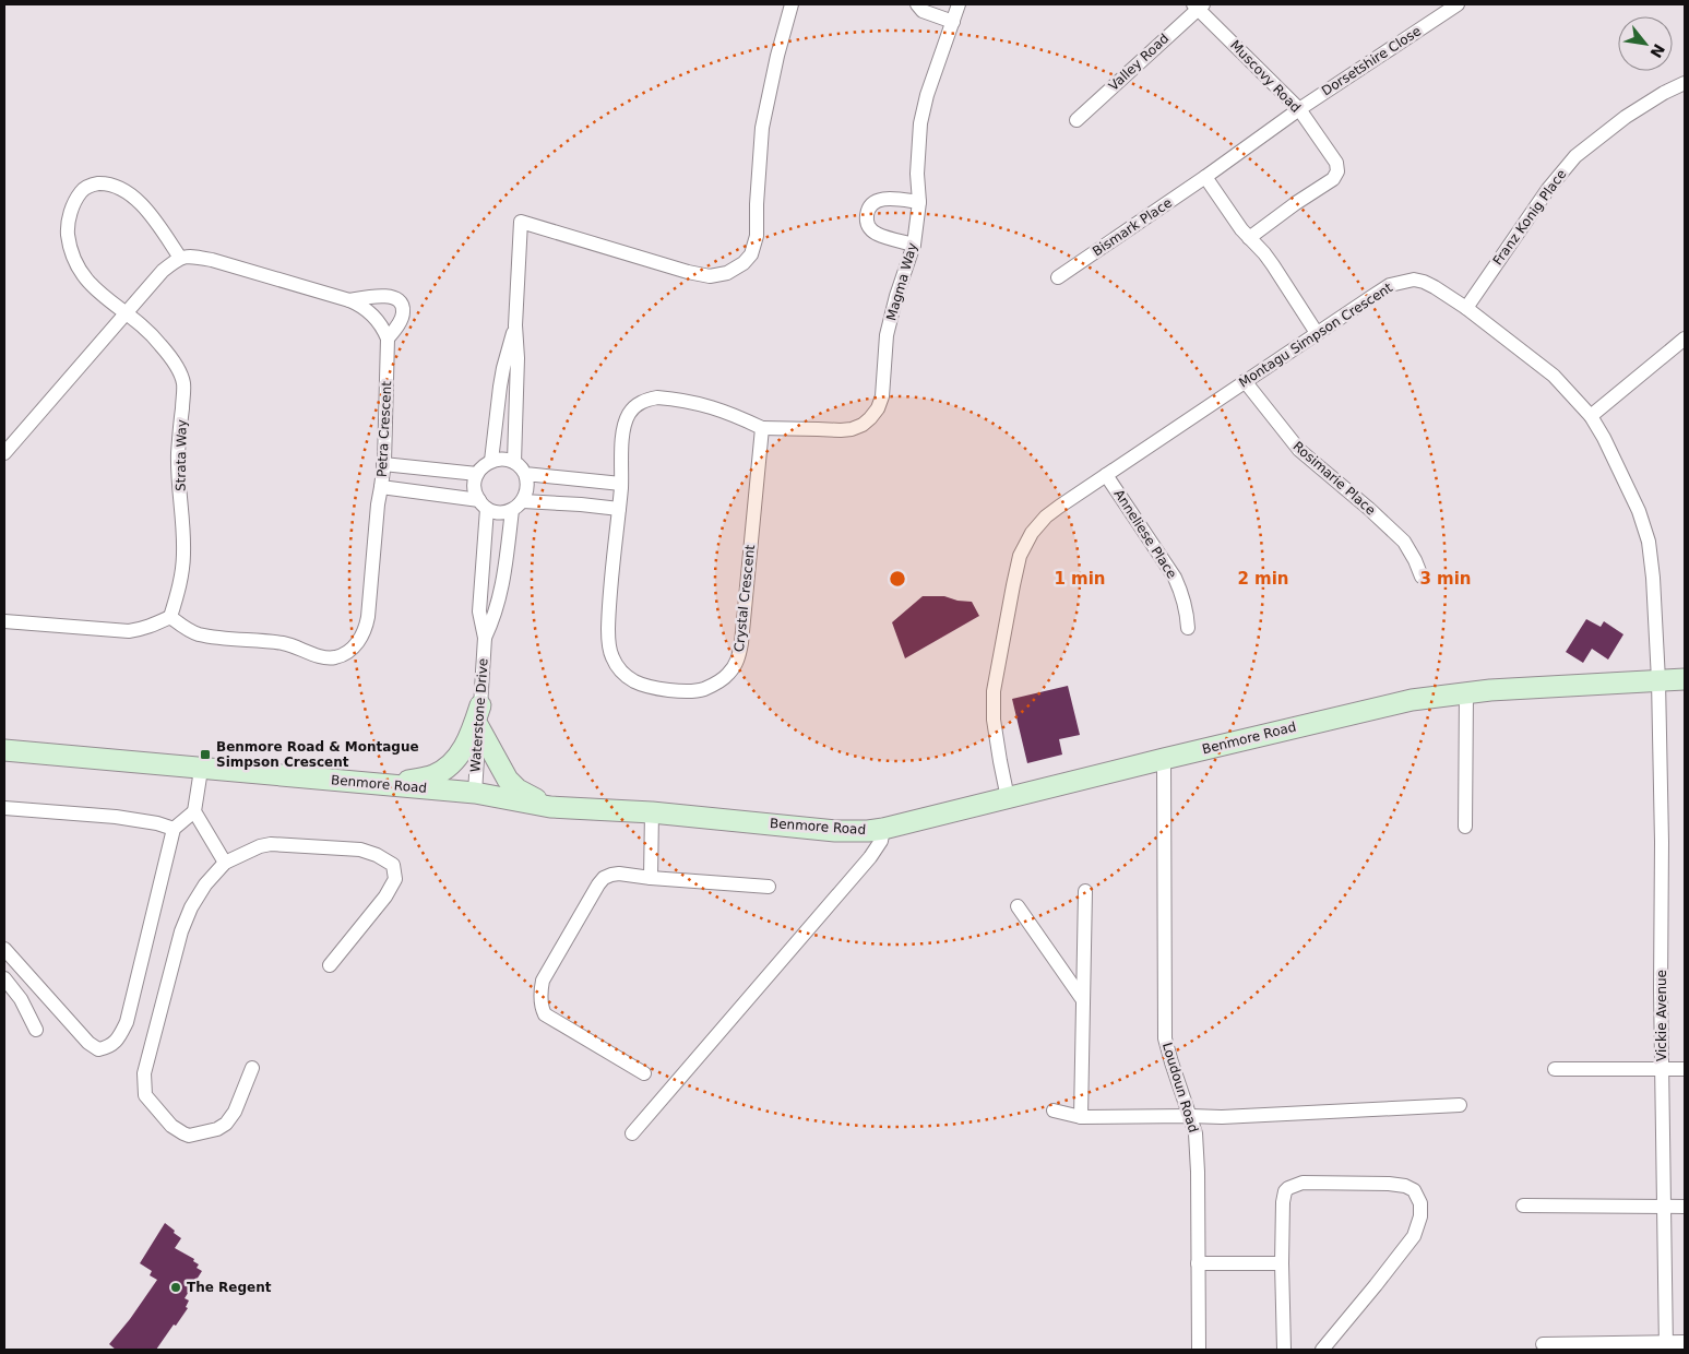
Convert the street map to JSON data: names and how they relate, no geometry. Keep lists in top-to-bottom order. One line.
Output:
{"streets":{"street":["Dorsetshire Close","Valley Road","Muscovy Road","Franz Konig Place","Bismark Place","Magma Way","Montagu Simpson Crescent","Petra Crescent","Strata Way","Rosimarie Place","Anneliese Place","Crystal Crescent","Waterstone Drive","Benmore Road","Vickie Avenue","Loudoun Road"]},"crossings":[["Dorsetshire Close","Muscovy Road"],["Dorsetshire Close","Bismark Place"],["Valley Road","Muscovy Road"],["Franz Konig Place","Montagu Simpson Crescent"],["Magma Way","Crystal Crescent"],["Montagu Simpson Crescent","Rosimarie Place"],["Montagu Simpson Crescent","Anneliese Place"],["Montagu Simpson Crescent","Benmore Road"],["Montagu Simpson Crescent","Vickie Avenue"],["Petra Crescent","Strata Way"],["Waterstone Drive","Benmore Road"],["Benmore Road","Vickie Avenue"],["Benmore Road","Loudoun Road"]],"places":{"transit":["Benmore Road & Montague Simpson Crescent"],"other":["The Regent"]},"north":"bottom right","rings":["1 min","2 min","3 min"]}
